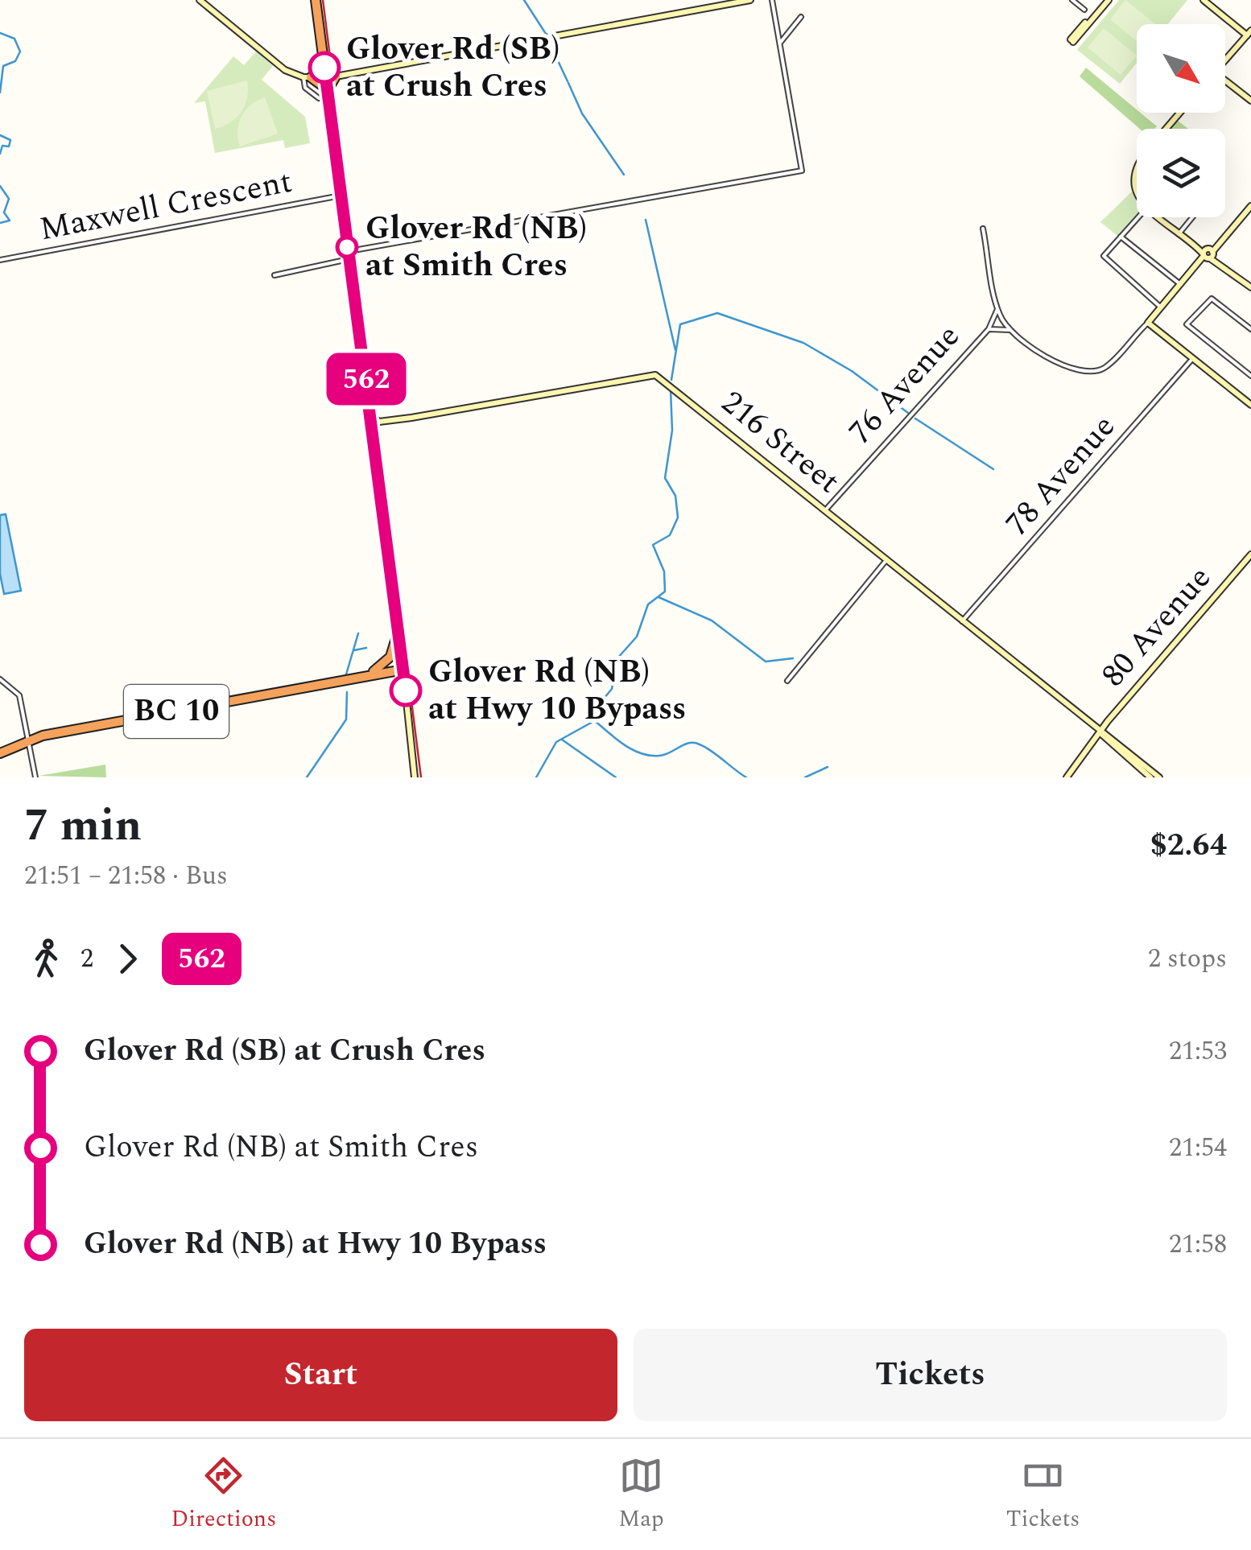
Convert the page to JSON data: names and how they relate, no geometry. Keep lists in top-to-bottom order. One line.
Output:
{"streets":{"highway":["BC 10"],"main road":["216 Street","80 Avenue"],"street":["Maxwell Crescent","76 Avenue","78 Avenue"]},"crossings":[["76 Avenue","216 Street"],["216 Street","78 Avenue"],["216 Street","80 Avenue"]],"places":["Glover Rd (SB) at Crush Cres","Glover Rd (NB) at Smith Cres","Glover Rd (NB) at Hwy 10 Bypass"],"lines":["bus line 562"],"north":"bottom right","page":{"on_map":"562","heading":["7 min","21:51 – 21:58 · Bus","$2.64"],"legs":["2","562","2 stops"],"list":[{"name":"Glover Rd (SB) at Crush Cres","value":"21:53"},{"name":"Glover Rd (NB) at Smith Cres","value":"21:54"},{"name":"Glover Rd (NB) at Hwy 10 Bypass","value":"21:58"}],"buttons":["Start","Tickets"],"tabs":["Directions","Map","Tickets"]}}
